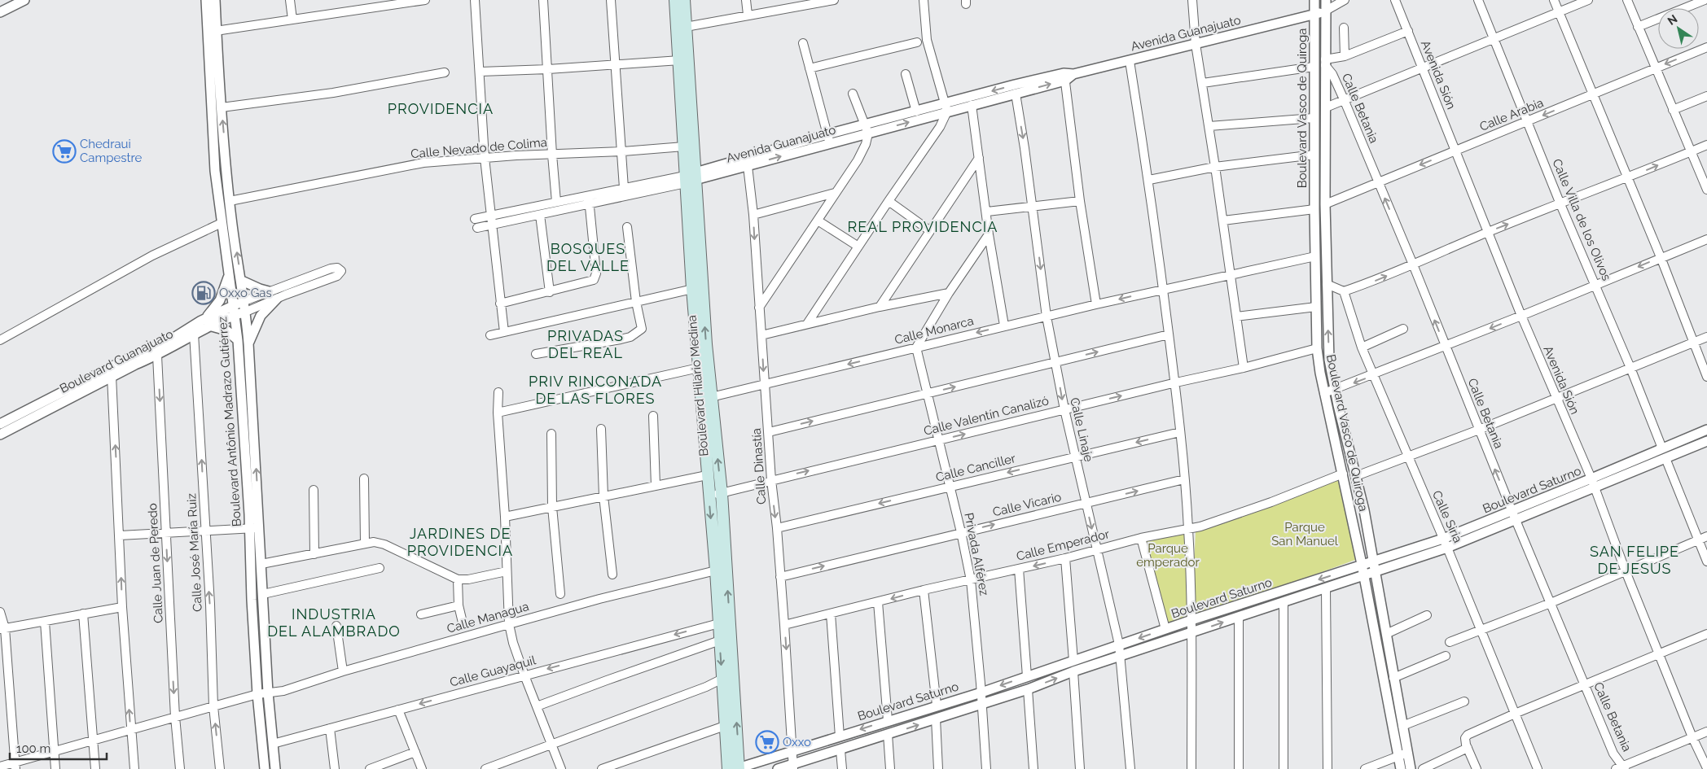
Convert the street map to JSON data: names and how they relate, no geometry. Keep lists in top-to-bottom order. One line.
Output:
{"streets":{"main road":["Boulevard Hilario Medina"],"street":["Avenida Guanajuato","Avenida Sión","Boulevard Vasco de Quiroga","Calle Betania","Calle Arabia","Calle Nevado de Colima","Calle Villa de los Olivos","Calle Monarca","Boulevard Guanajuato","Calle Valentín Canalizó","Boulevard Antônio Madrazo Gutiérrez","Calle Linaje","Calle Dinastía","Calle Canciller","Boulevard Saturno","Calle Vicario","Calle Siria","Calle Emperador","Calle José María Ruiz","Privada Alférez","Calle Juan de Peredo","Calle Managua","Calle Guayaquil"]},"crossings":[["Avenida Guanajuato","Boulevard Vasco de Quiroga"],["Avenida Guanajuato","Boulevard Hilario Medina"],["Avenida Guanajuato","Calle Linaje"],["Avenida Guanajuato","Calle Dinastía"],["Avenida Sión","Calle Arabia"],["Avenida Sión","Boulevard Saturno"],["Boulevard Vasco de Quiroga","Calle Betania"],["Boulevard Vasco de Quiroga","Calle Arabia"],["Boulevard Vasco de Quiroga","Calle Monarca"],["Boulevard Vasco de Quiroga","Calle Valentín Canalizó"],["Boulevard Vasco de Quiroga","Boulevard Saturno"],["Boulevard Vasco de Quiroga","Calle Emperador"],["Calle Betania","Calle Arabia"],["Calle Betania","Boulevard Saturno"],["Calle Arabia","Calle Villa de los Olivos"],["Calle Nevado de Colima","Boulevard Hilario Medina"],["Calle Nevado de Colima","Boulevard Antônio Madrazo Gutiérrez"],["Calle Villa de los Olivos","Boulevard Saturno"],["Calle Monarca","Boulevard Hilario Medina"],["Calle Monarca","Calle Linaje"],["Calle Monarca","Calle Dinastía"],["Calle Monarca","Privada Alférez"],["Boulevard Guanajuato","Boulevard Antônio Madrazo Gutiérrez"],["Boulevard Guanajuato","Calle José María Ruiz"],["Boulevard Guanajuato","Calle Juan de Peredo"],["Boulevard Hilario Medina","Calle Valentín Canalizó"],["Boulevard Hilario Medina","Boulevard Saturno"],["Boulevard Hilario Medina","Calle Managua"],["Boulevard Hilario Medina","Calle Guayaquil"],["Calle Valentín Canalizó","Calle Linaje"],["Calle Valentín Canalizó","Calle Dinastía"],["Calle Valentín Canalizó","Privada Alférez"],["Boulevard Antônio Madrazo Gutiérrez","Calle Managua"],["Boulevard Antônio Madrazo Gutiérrez","Calle Guayaquil"],["Calle Linaje","Calle Canciller"],["Calle Linaje","Boulevard Saturno"],["Calle Linaje","Calle Vicario"],["Calle Linaje","Calle Emperador"],["Calle Dinastía","Calle Canciller"],["Calle Dinastía","Boulevard Saturno"],["Calle Dinastía","Calle Vicario"],["Calle Dinastía","Calle Emperador"],["Calle Canciller","Privada Alférez"],["Boulevard Saturno","Calle Siria"],["Boulevard Saturno","Privada Alférez"],["Calle Vicario","Privada Alférez"],["Calle Emperador","Privada Alférez"],["Calle José María Ruiz","Calle Managua"],["Calle Juan de Peredo","Calle Managua"]],"one_way":["Calle Canciller","Calle Vicario","Calle José María Ruiz"],"districts":["PROVIDENCIA","REAL PROVIDENCIA","BOSQUES DEL VALLE","PRIVADAS DEL REAL","PRIV RINCONADA DE LAS FLORES","JARDINES DE PROVIDENCIA","SAN FELIPE DE JESUS","INDUSTRIA DEL ALAMBRADO"],"parks":["Parque San Manuel","Parque emperador"],"places":{"supermarket":["Chedraui Campestre","Oxxo"],"fuel station":["Oxxo Gas"]},"scale_bar":"100 m","north":"top left"}
